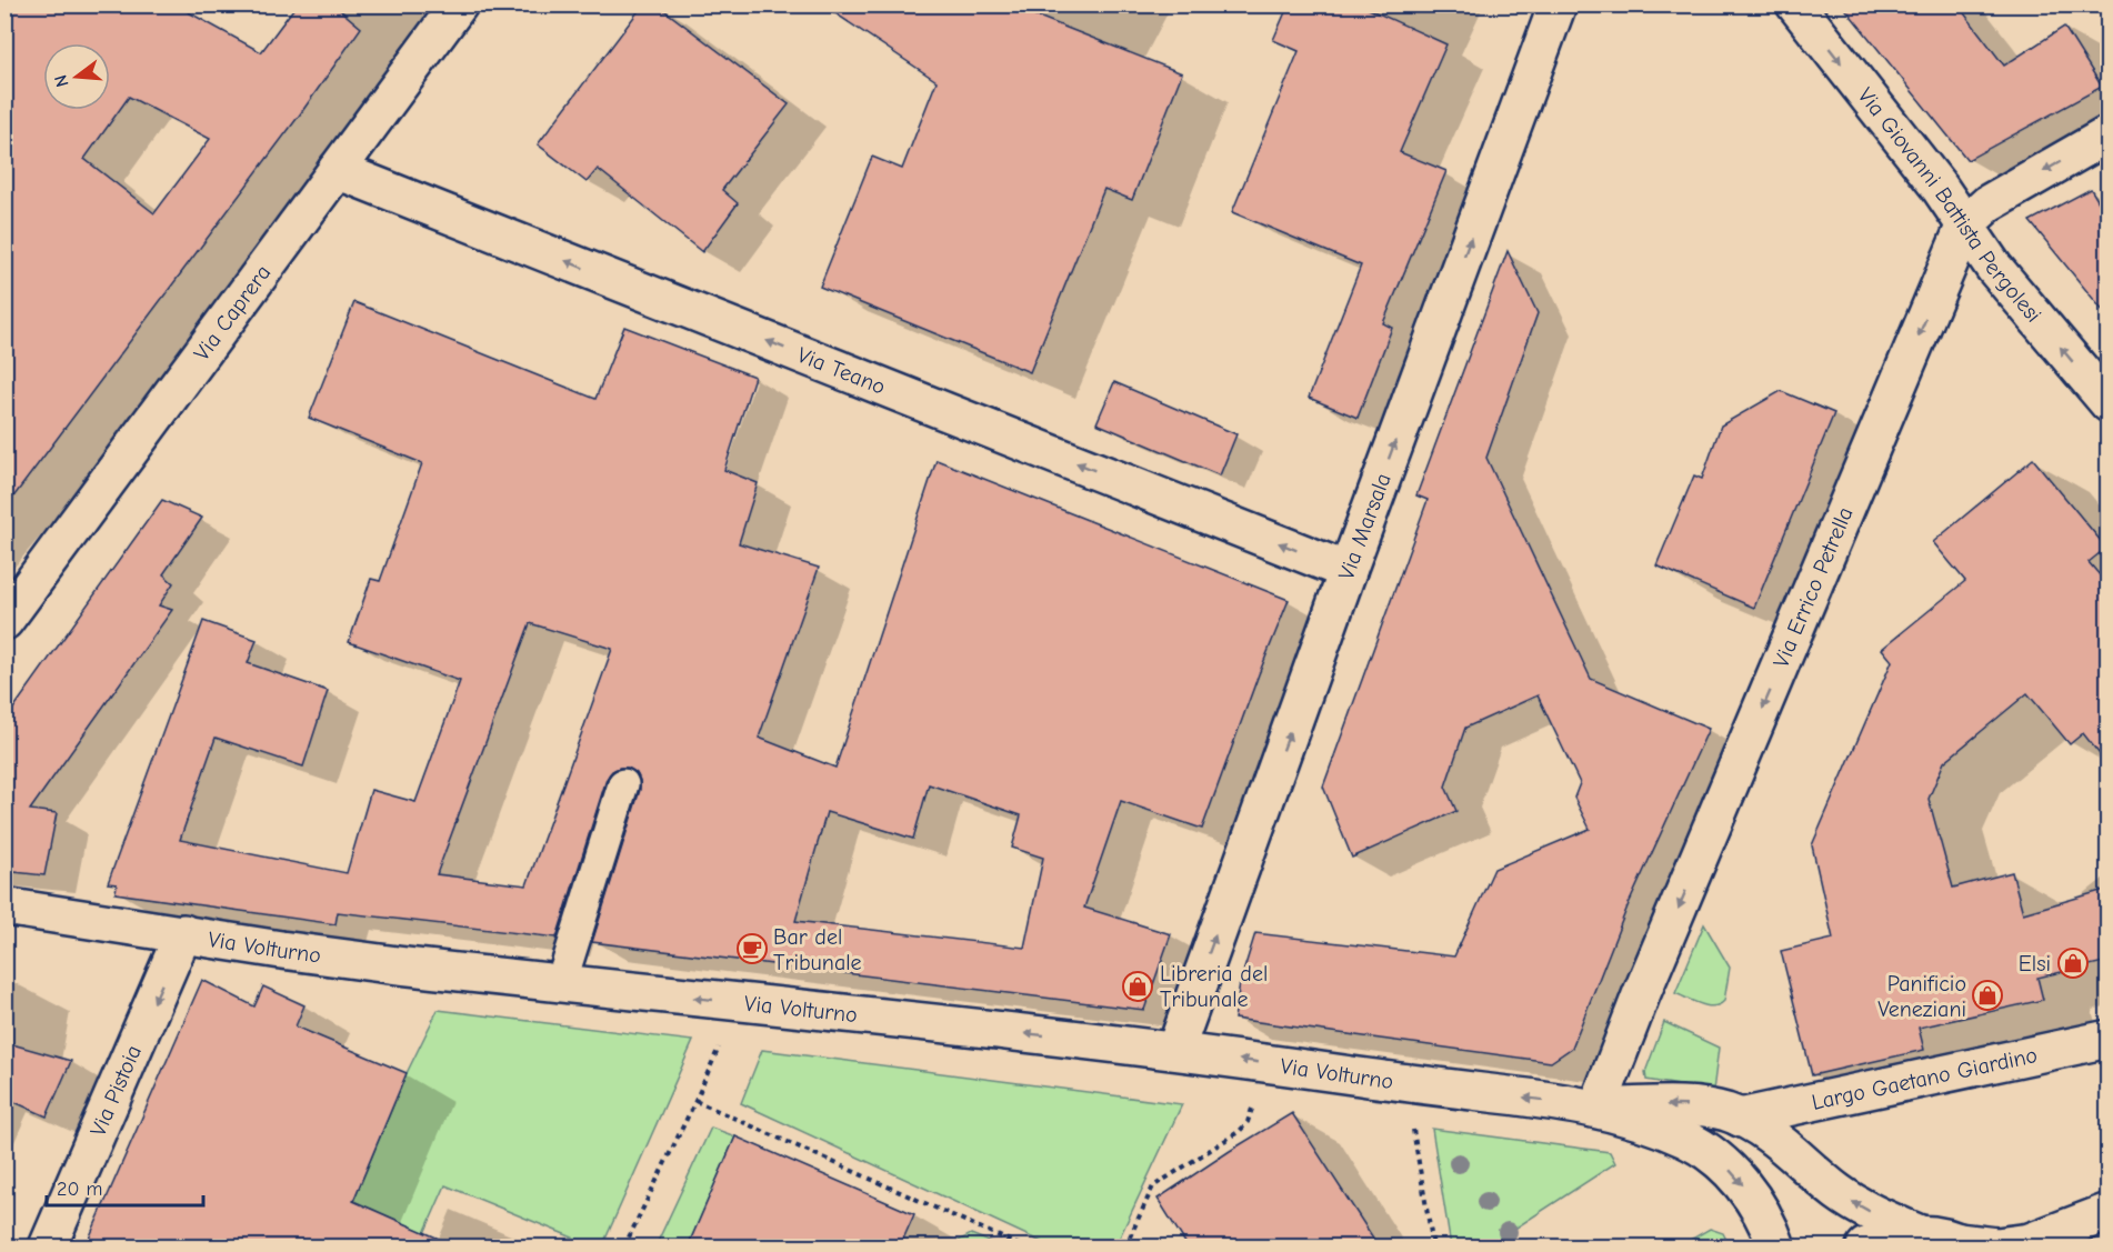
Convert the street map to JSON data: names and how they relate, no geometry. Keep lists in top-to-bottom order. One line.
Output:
{"streets":{"street":["Via Giovanni Battista Pergolesi","Via Caprera","Via Teano","Via Marsala","Via Errico Petrella","Via Volturno","Largo Gaetano Giardino","Via Pistoia"]},"crossings":[["Via Giovanni Battista Pergolesi","Via Errico Petrella"],["Via Caprera","Via Teano"],["Via Teano","Via Marsala"],["Via Marsala","Via Volturno"],["Via Errico Petrella","Via Volturno"],["Via Errico Petrella","Largo Gaetano Giardino"],["Via Volturno","Largo Gaetano Giardino"],["Via Volturno","Via Pistoia"]],"one_way":["Via Teano","Via Marsala","Via Errico Petrella","Via Volturno","Via Pistoia"],"places":{"cafe":["Bar del Tribunale"],"shop":["Elsi","Libreria del Tribunale","Panificio Veneziani"]},"scale_bar":"20 m","north":"left"}
